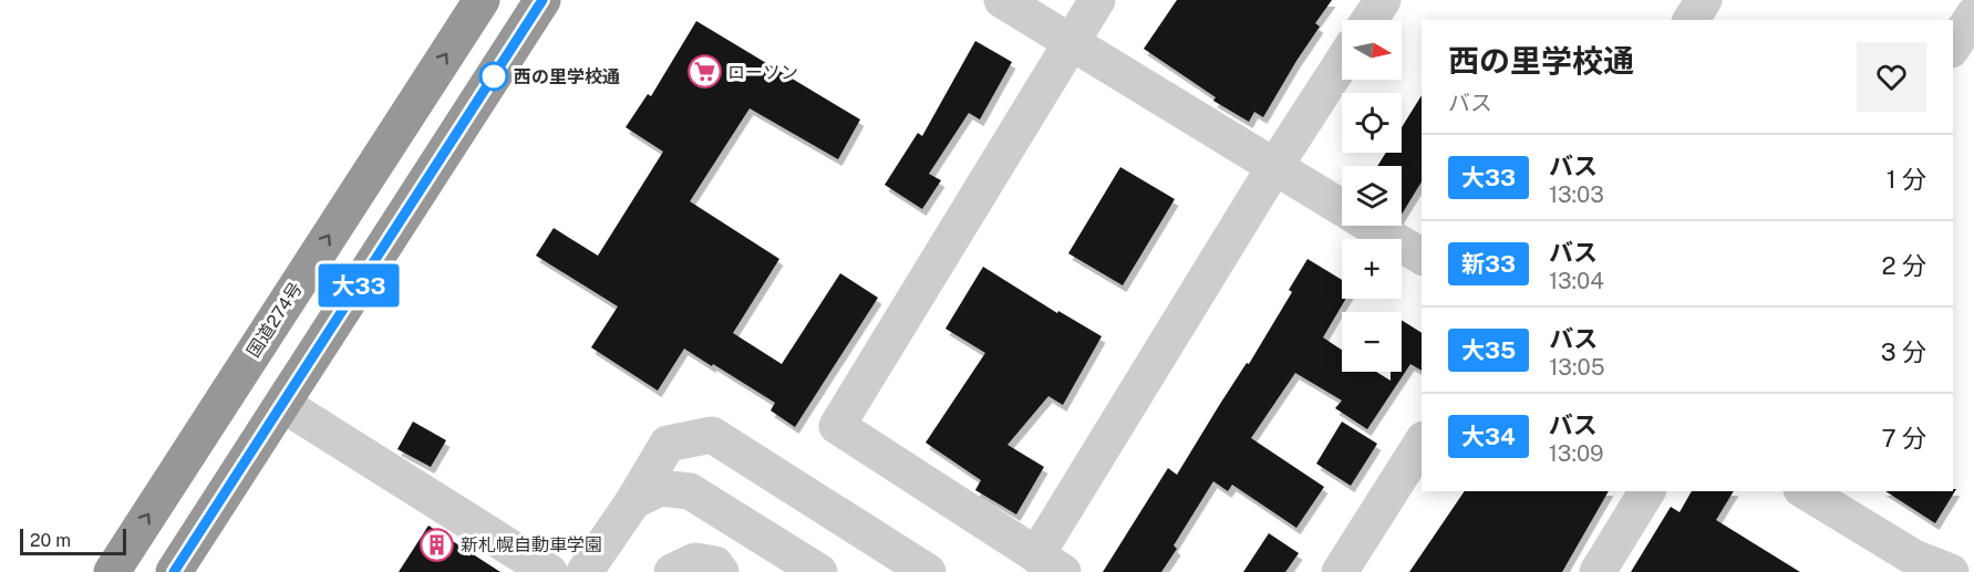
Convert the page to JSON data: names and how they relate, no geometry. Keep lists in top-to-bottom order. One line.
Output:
{"streets":{"highway":["国道274号"]},"places":{"supermarket":["ローソン"],"other":["西の里学校通"],"building":["新札幌自動車学園"]},"lines":["bus line 大33"],"scale_bar":"20 m","north":"right","page":{"on_map":"大33","map_buttons":["+","−"],"heading":["西の里学校通","バス"],"list":[{"mark":"大33","name":"バス","note":"13:03","value":"1 分"},{"mark":"新33","name":"バス","note":"13:04","value":"2 分"},{"mark":"大35","name":"バス","note":"13:05","value":"3 分"},{"mark":"大34","name":"バス","note":"13:09","value":"7 分"}],"scale":"20 m"}}
